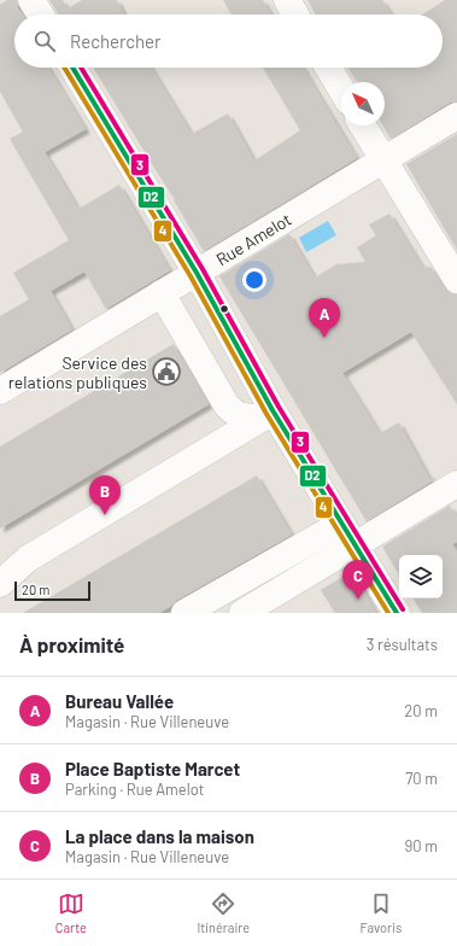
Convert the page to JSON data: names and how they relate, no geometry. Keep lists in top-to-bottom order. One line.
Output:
{"streets":{"street":["Rue Amelot"]},"places":{"public building":["Service des relations publiques"]},"lines":["transit line D2","transit line 4","transit line 3"],"scale_bar":"20 m","north":"top left","page":{"search":"Rechercher","pins":["A","B","C"],"scale":"20 m","heading":["À proximité","3 résultats"],"list":[{"mark":"A","name":"Bureau Vallée","note":"Magasin · Rue Villeneuve","value":"20 m"},{"mark":"B","name":"Place Baptiste Marcet","note":"Parking · Rue Amelot","value":"70 m"},{"mark":"C","name":"La place dans la maison","note":"Magasin · Rue Villeneuve","value":"90 m"}],"nav":["Carte","Itinéraire","Favoris"]}}
